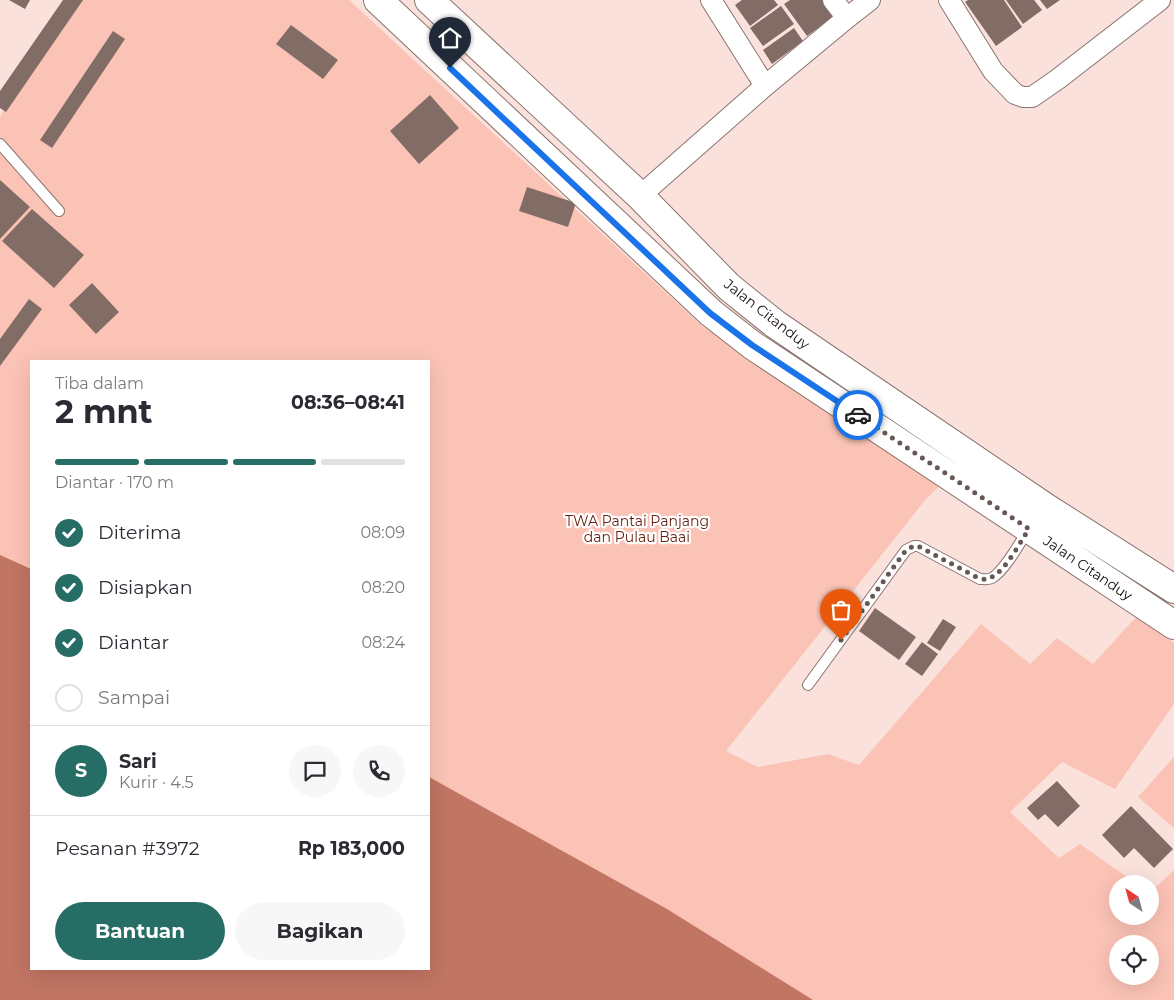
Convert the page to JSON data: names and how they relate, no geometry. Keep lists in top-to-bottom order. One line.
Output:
{"streets":{"main road":["Jalan Citanduy"]},"parks":["TWA Pantai Panjang dan Pulau Baai"],"north":"top left","page":{"heading":["2 mnt","Tiba dalam","08:36–08:41"],"panel":["Sari","Kurir · 4.5","Pesanan #3972","Rp 183,000"],"bar":"Diantar · 170 m","list":[["Diterima","08:09"],["Disiapkan","08:20"],["Diantar","08:24"],"Sampai"],"round":"S","buttons":["Bantuan","Bagikan"]}}
